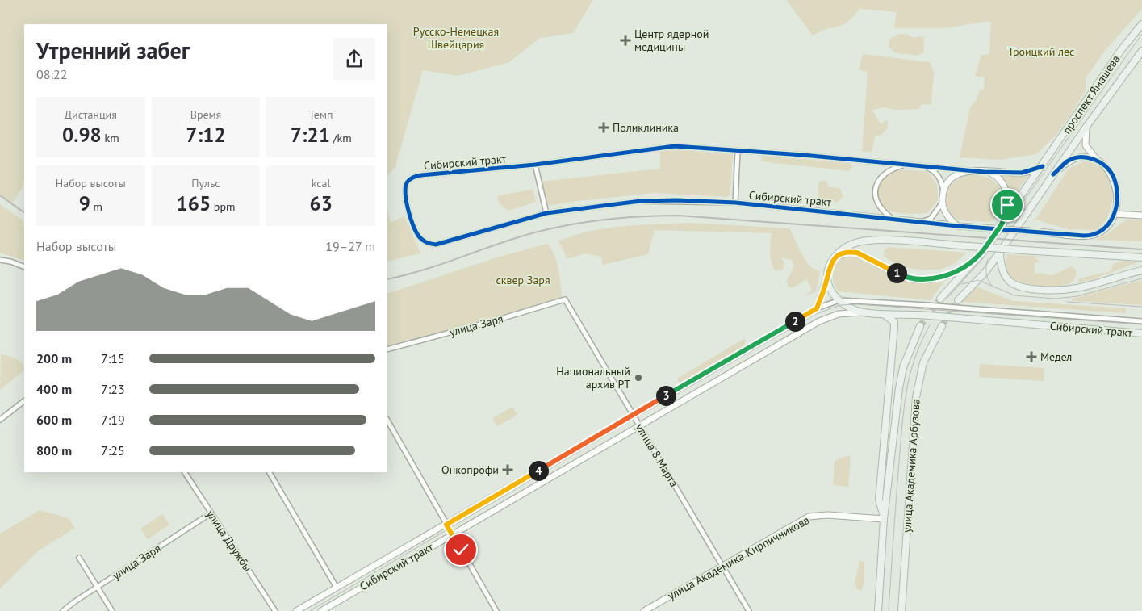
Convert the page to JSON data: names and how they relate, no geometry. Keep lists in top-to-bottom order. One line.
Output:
{"streets":{"main road":["проспект Ямашева","Сибирский тракт","улица Академика Арбузова","улица Академика Кирпичникова"],"street":["улица Заря","улица 8 Марта","улица Дружбы"]},"crossings":[["Сибирский тракт","улица 8 Марта"],["улица Заря","улица 8 Марта"],["улица Заря","улица Дружбы"],["улица 8 Марта","улица Академика Кирпичникова"],["улица Академика Арбузова","улица Академика Кирпичникова"]],"parks":["Русско-Немецкая Швейцария","Троицкий лес","сквер Заря"],"places":{"health":["Центр ядерной медицины","Поликлиника","Медел","Онкопрофи"],"other":["Национальный архив РТ"]},"page":{"heading":["Утренний забег","08:22"],"stats":[["Дистанция","0.98 km"],["Время","7:12"],["Темп","7:21 /km"],["Набор высоты","9 m"],["Пульс","165 bpm"],["kcal","63"]],"chart":["Набор высоты","19–27 m"],"pins":["1","2","3","4"],"list":[{"name":"200 m","note":"7:15"},{"name":"400 m","note":"7:23"},{"name":"600 m","note":"7:19"},{"name":"800 m","note":"7:25"}]}}
